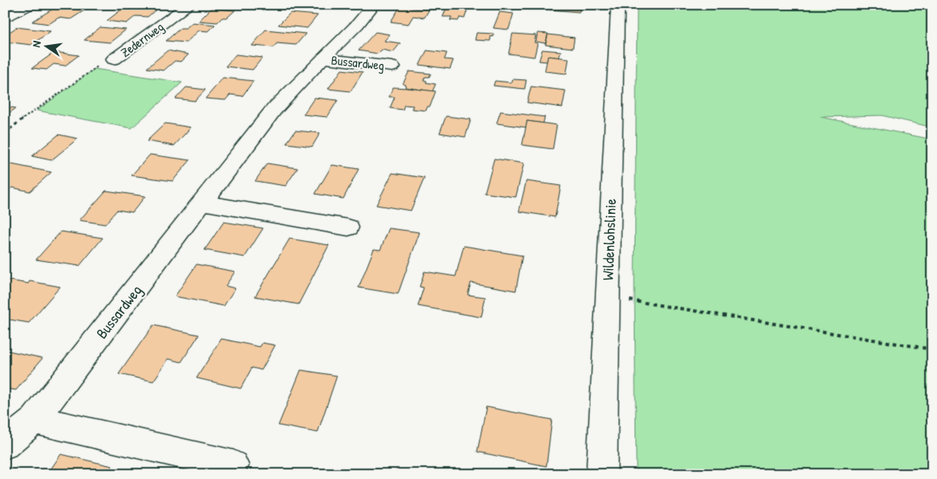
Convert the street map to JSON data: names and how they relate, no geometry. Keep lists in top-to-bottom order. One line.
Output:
{"streets":{"street":["Zedernweg","Bussardweg","Wildenlohslinie"]},"north":"left"}
